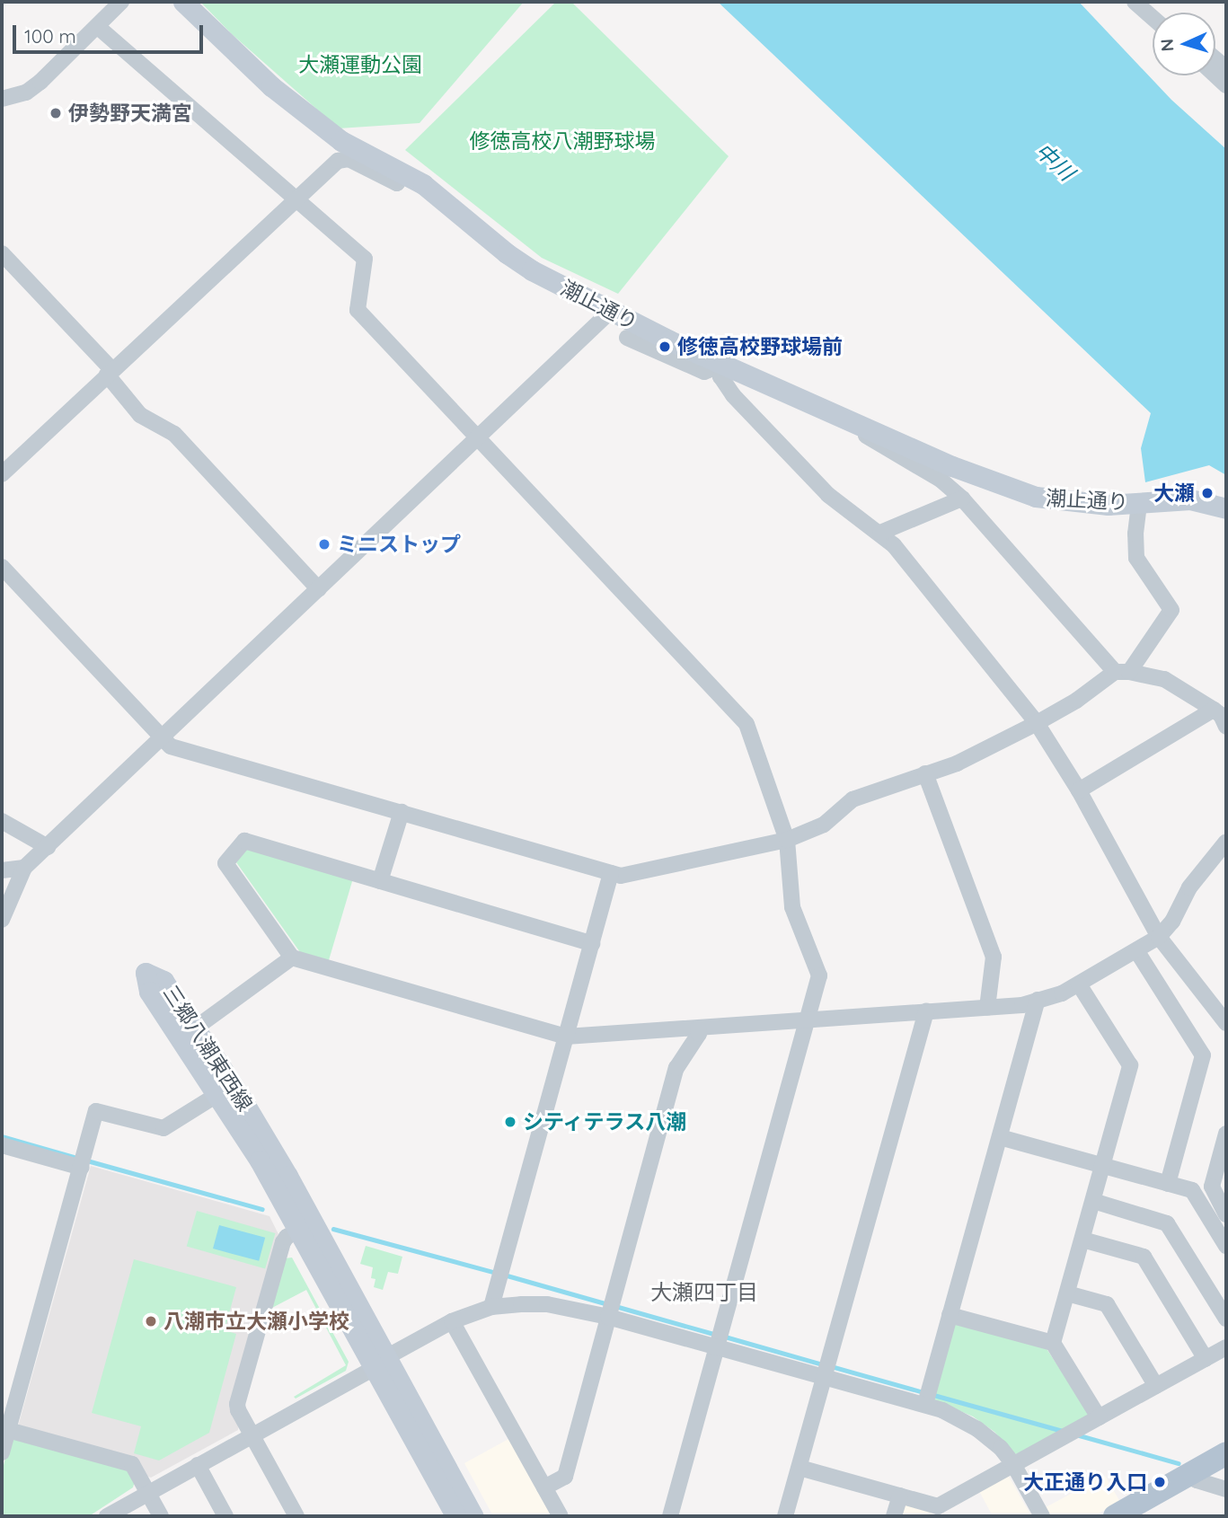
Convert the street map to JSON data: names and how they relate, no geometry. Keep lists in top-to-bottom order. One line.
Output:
{"streets":{"street":["潮止通り","三郷八潮東西線"]},"districts":["大瀬四丁目"],"water":["中川"],"parks":["大瀬運動公園","修徳高校八潮野球場"],"places":["伊勢野天満宮","修徳高校野球場前","大瀬","ミニストップ","シティテラス八潮","八潮市立大瀬小学校","大正通り入口"],"scale_bar":"100 m","north":"left"}
